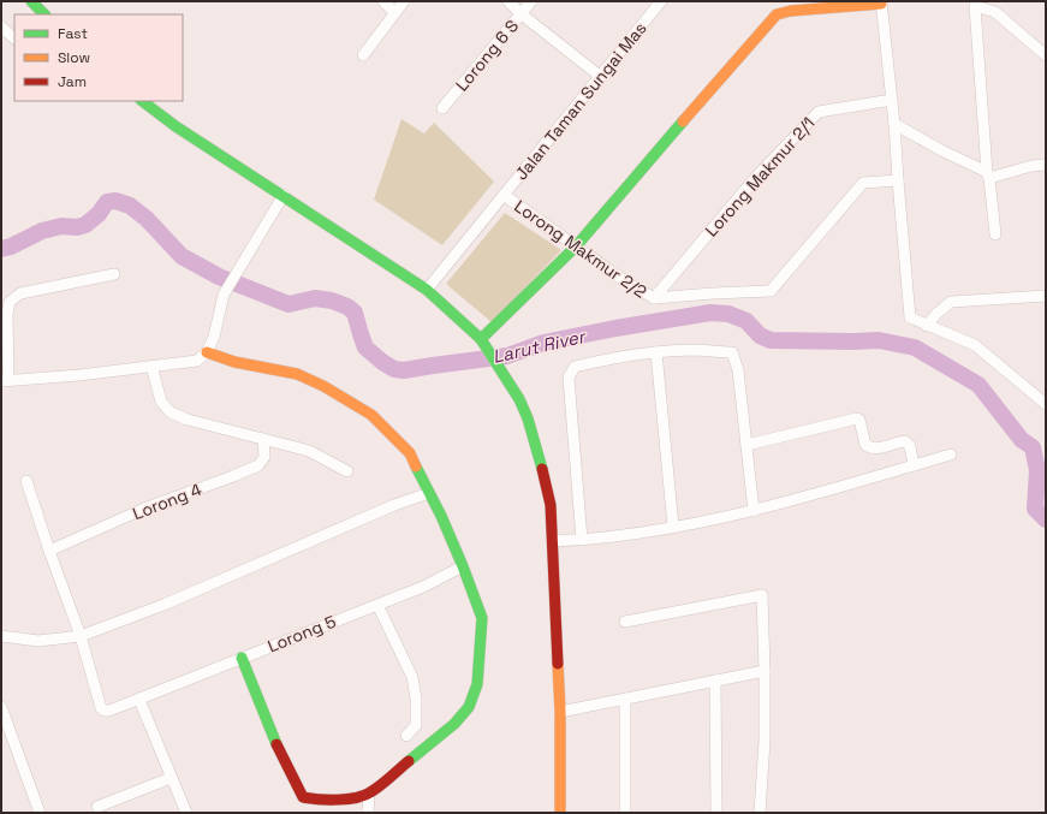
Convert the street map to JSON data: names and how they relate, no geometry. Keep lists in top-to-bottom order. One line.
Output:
{"streets":{"street":["Lorong 6 S","Jalan Taman Sungai Mas","Lorong Makmur 2/1","Lorong Makmur 2/2","Lorong 4","Lorong 5"]},"crossings":[["Jalan Taman Sungai Mas","Lorong Makmur 2/2"],["Lorong Makmur 2/1","Lorong Makmur 2/2"]],"water":["Larut River"],"legend":["Fast","Slow","Jam"]}
